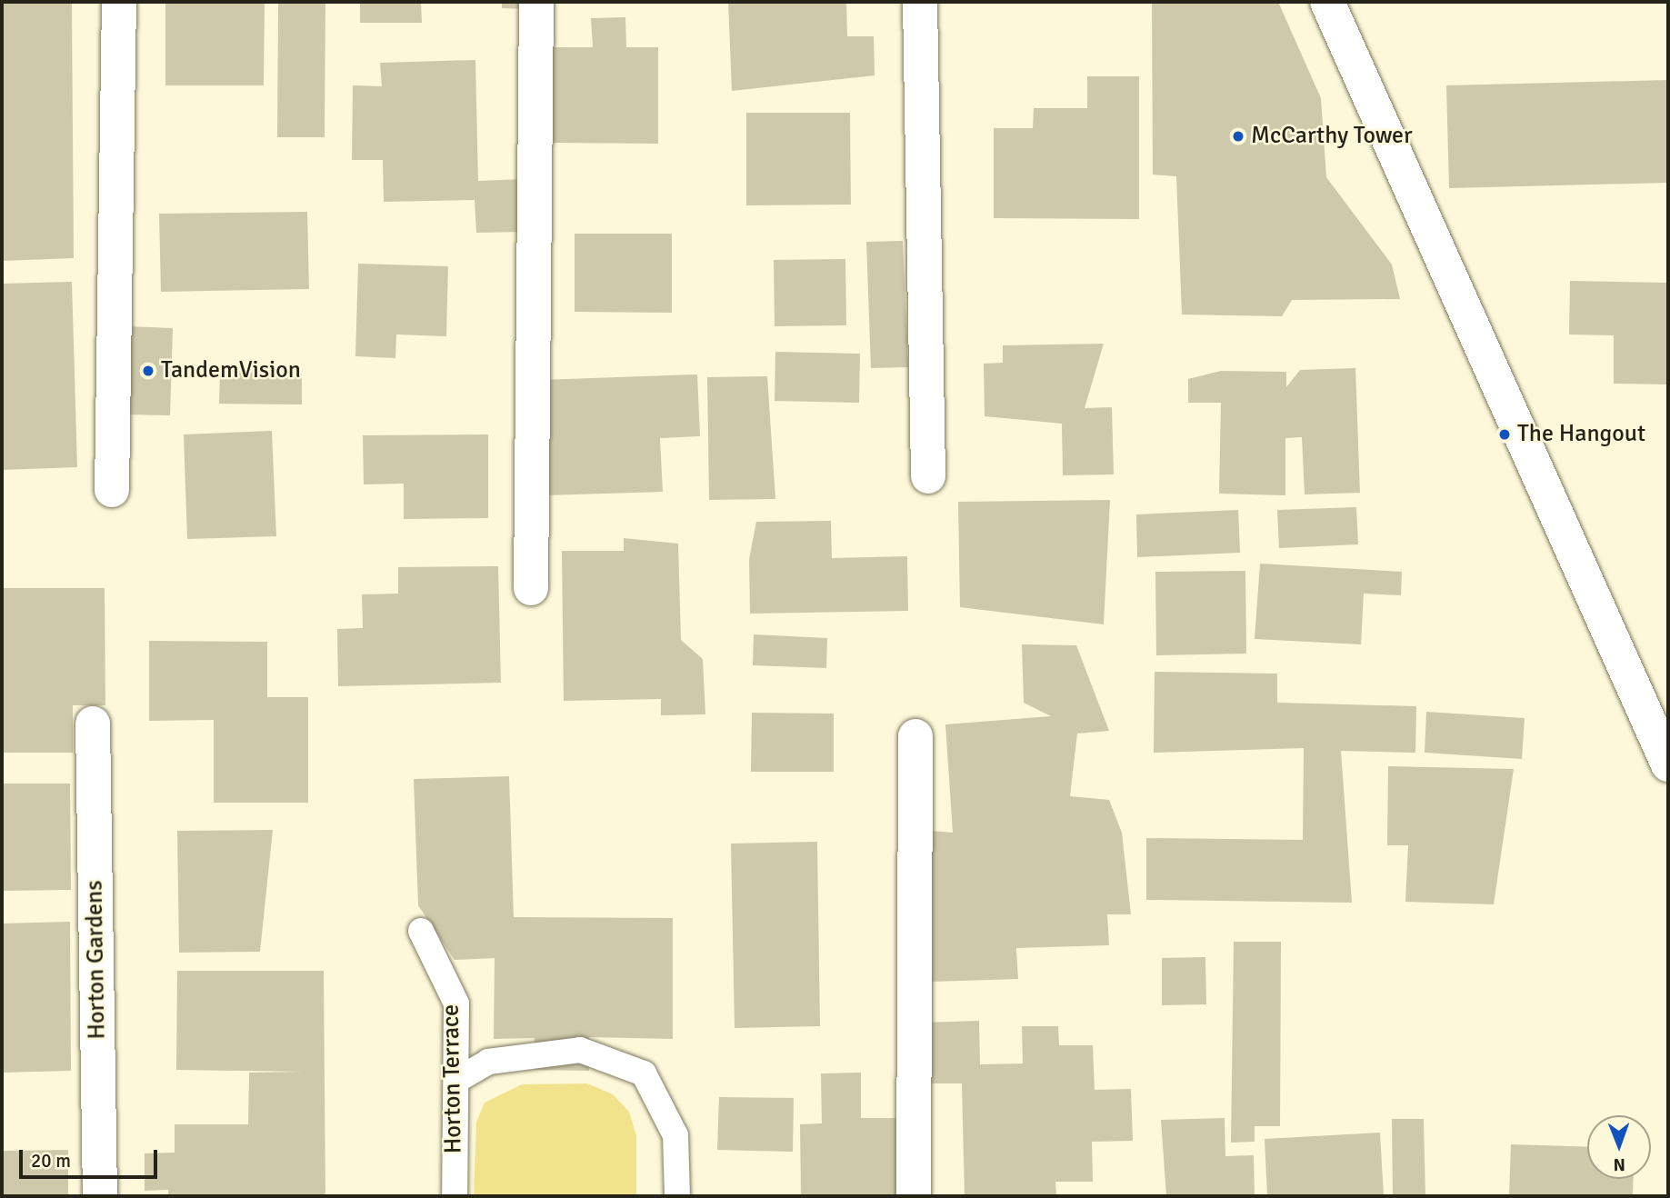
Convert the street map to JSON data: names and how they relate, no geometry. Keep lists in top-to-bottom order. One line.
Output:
{"streets":{"street":["Horton Gardens"],"lane":["Horton Terrace"]},"places":["McCarthy Tower","TandemVision","The Hangout"],"scale_bar":"20 m","north":"bottom"}
